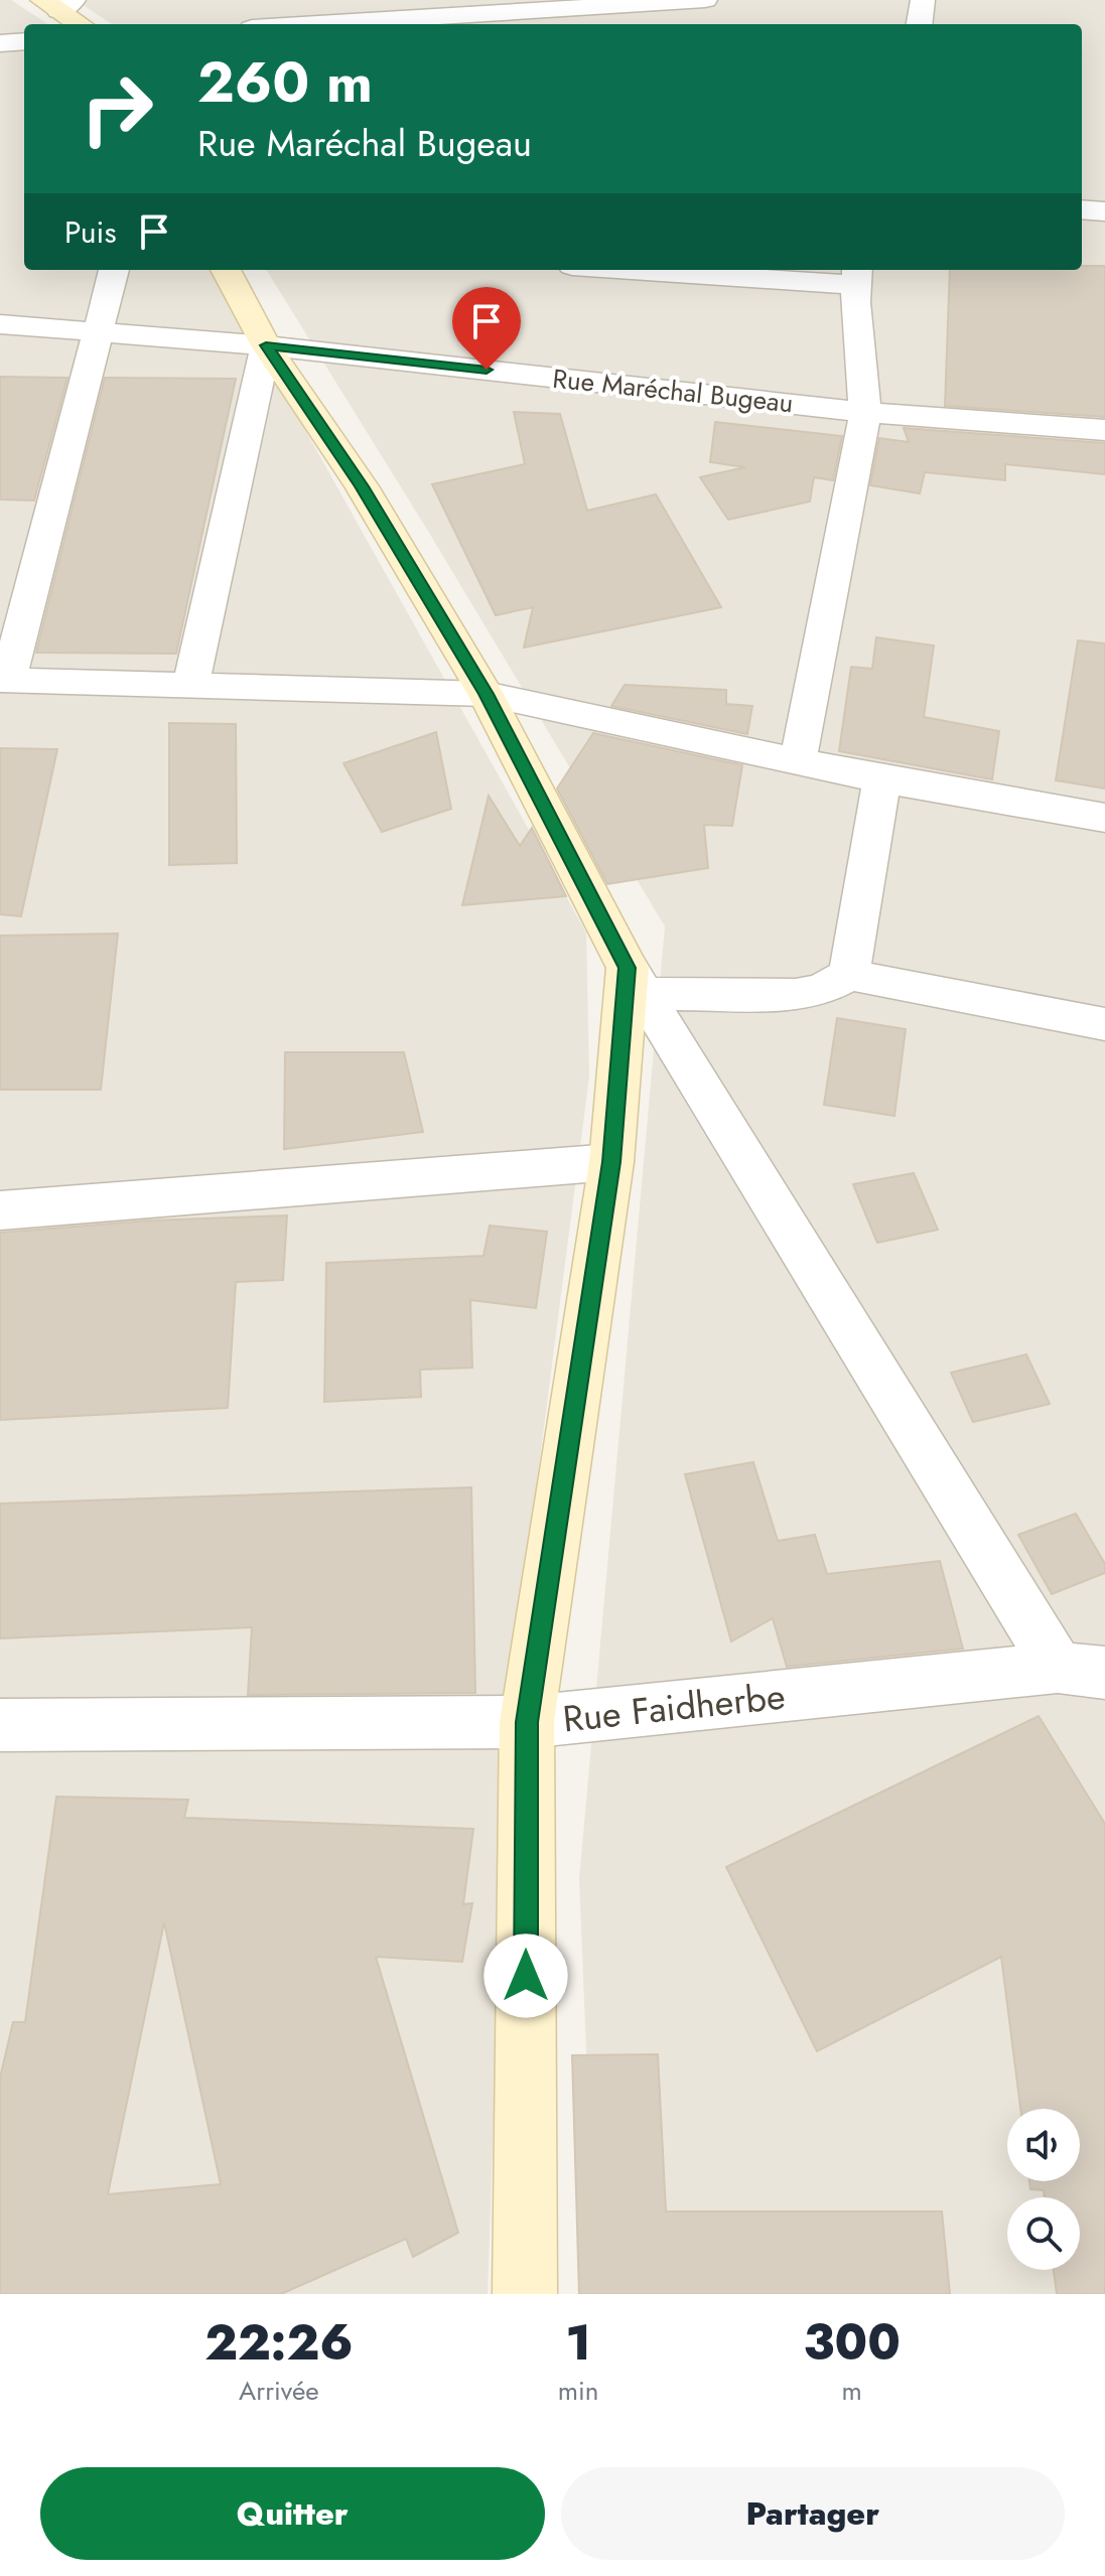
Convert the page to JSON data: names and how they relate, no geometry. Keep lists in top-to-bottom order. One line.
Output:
{"streets":{"street":["Rue Maréchal Bugeau","Rue Faidherbe"]},"page":{"turn":["260 m","Rue Maréchal Bugeau"],"then":"Puis","eta":["22:26","Arrivée","1","min","300","m"],"buttons":["Quitter","Partager"]}}
